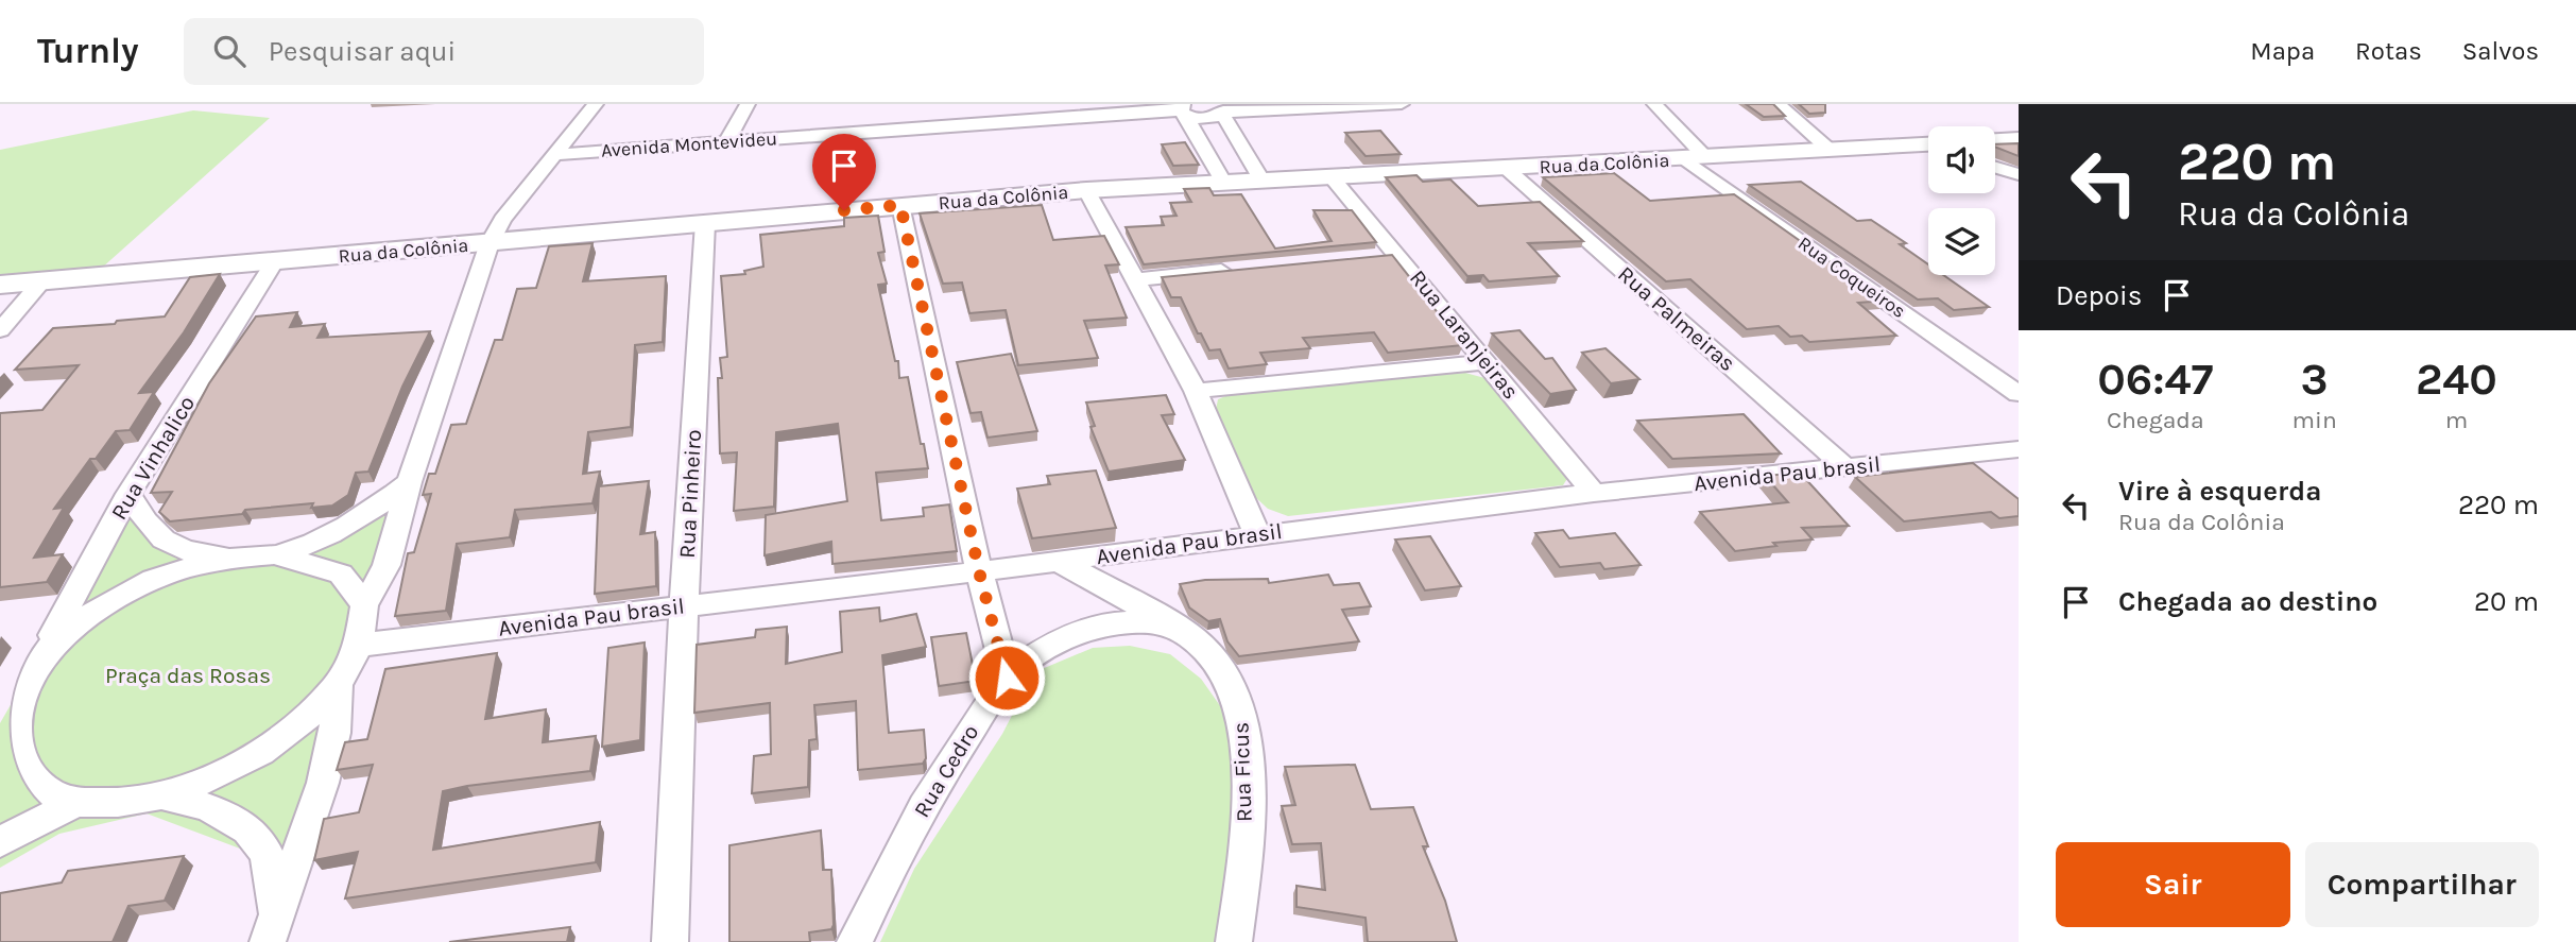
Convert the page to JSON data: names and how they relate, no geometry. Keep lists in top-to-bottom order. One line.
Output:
{"streets":{"main road":["Rua da Colônia"],"street":["Avenida Montevideu","Rua Coqueiros","Rua Palmeiras","Rua Laranjeiras","Rua Vinhalico","Avenida Pau brasil","Rua Pinheiro","Rua Cedro","Rua Ficus"]},"crossings":[["Rua da Colônia","Rua Coqueiros"],["Rua da Colônia","Rua Palmeiras"],["Rua da Colônia","Rua Laranjeiras"],["Rua da Colônia","Rua Vinhalico"],["Rua da Colônia","Rua Pinheiro"],["Rua Palmeiras","Avenida Pau brasil"],["Rua Laranjeiras","Avenida Pau brasil"],["Avenida Pau brasil","Rua Pinheiro"],["Avenida Pau brasil","Rua Ficus"]],"parks":["Praça das Rosas"],"page":{"header":"Turnly","search":"Pesquisar aqui","nav":["Mapa","Rotas","Salvos"],"turn":["220 m","Rua da Colônia"],"then":"Depois","eta":["06:47","Chegada","3","min","240","m"],"list":[{"name":"Vire à esquerda","note":"Rua da Colônia","value":"220 m"},{"name":"Chegada ao destino","value":"20 m"}],"buttons":["Sair","Compartilhar"]}}
